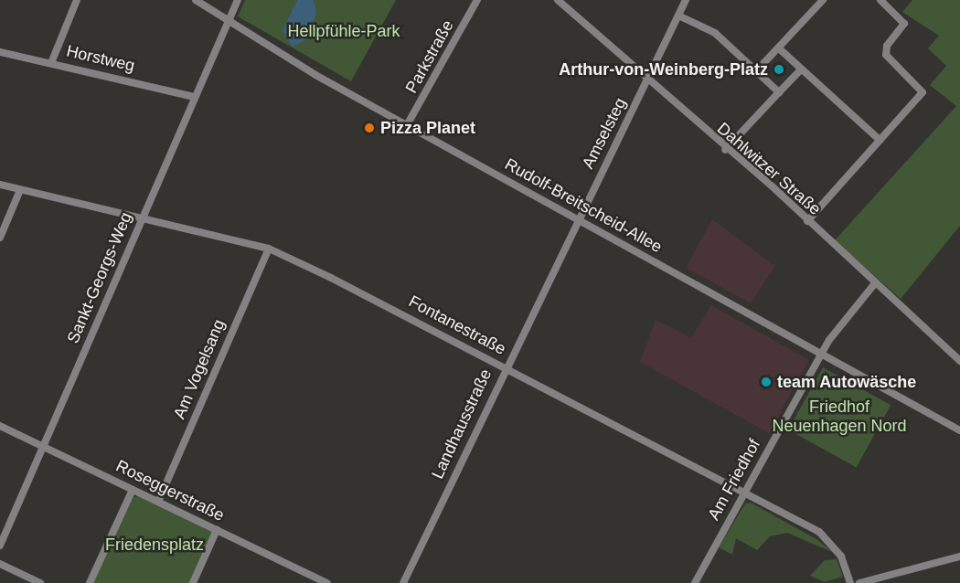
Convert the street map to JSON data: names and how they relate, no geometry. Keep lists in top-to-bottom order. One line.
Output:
{"streets":{"street":["Parkstraße","Horstweg","Amselsteg","Dahlwitzer Straße","Rudolf-Breitscheid-Allee","Sankt-Georgs-Weg","Fontanestraße","Am Vogelsang","Landhausstraße","Am Friedhof","Roseggerstraße"]},"crossings":[["Parkstraße","Rudolf-Breitscheid-Allee"],["Horstweg","Sankt-Georgs-Weg"],["Amselsteg","Dahlwitzer Straße"],["Amselsteg","Rudolf-Breitscheid-Allee"],["Amselsteg","Landhausstraße"],["Dahlwitzer Straße","Am Friedhof"],["Rudolf-Breitscheid-Allee","Sankt-Georgs-Weg"],["Rudolf-Breitscheid-Allee","Landhausstraße"],["Rudolf-Breitscheid-Allee","Am Friedhof"],["Sankt-Georgs-Weg","Fontanestraße"],["Sankt-Georgs-Weg","Roseggerstraße"],["Fontanestraße","Am Vogelsang"],["Fontanestraße","Landhausstraße"],["Fontanestraße","Am Friedhof"],["Am Vogelsang","Roseggerstraße"]],"parks":["Hellpfühle-Park","Friedhof Neuenhagen Nord","Friedensplatz"],"places":["Arthur-von-Weinberg-Platz","Pizza Planet","team Autowäsche"]}
